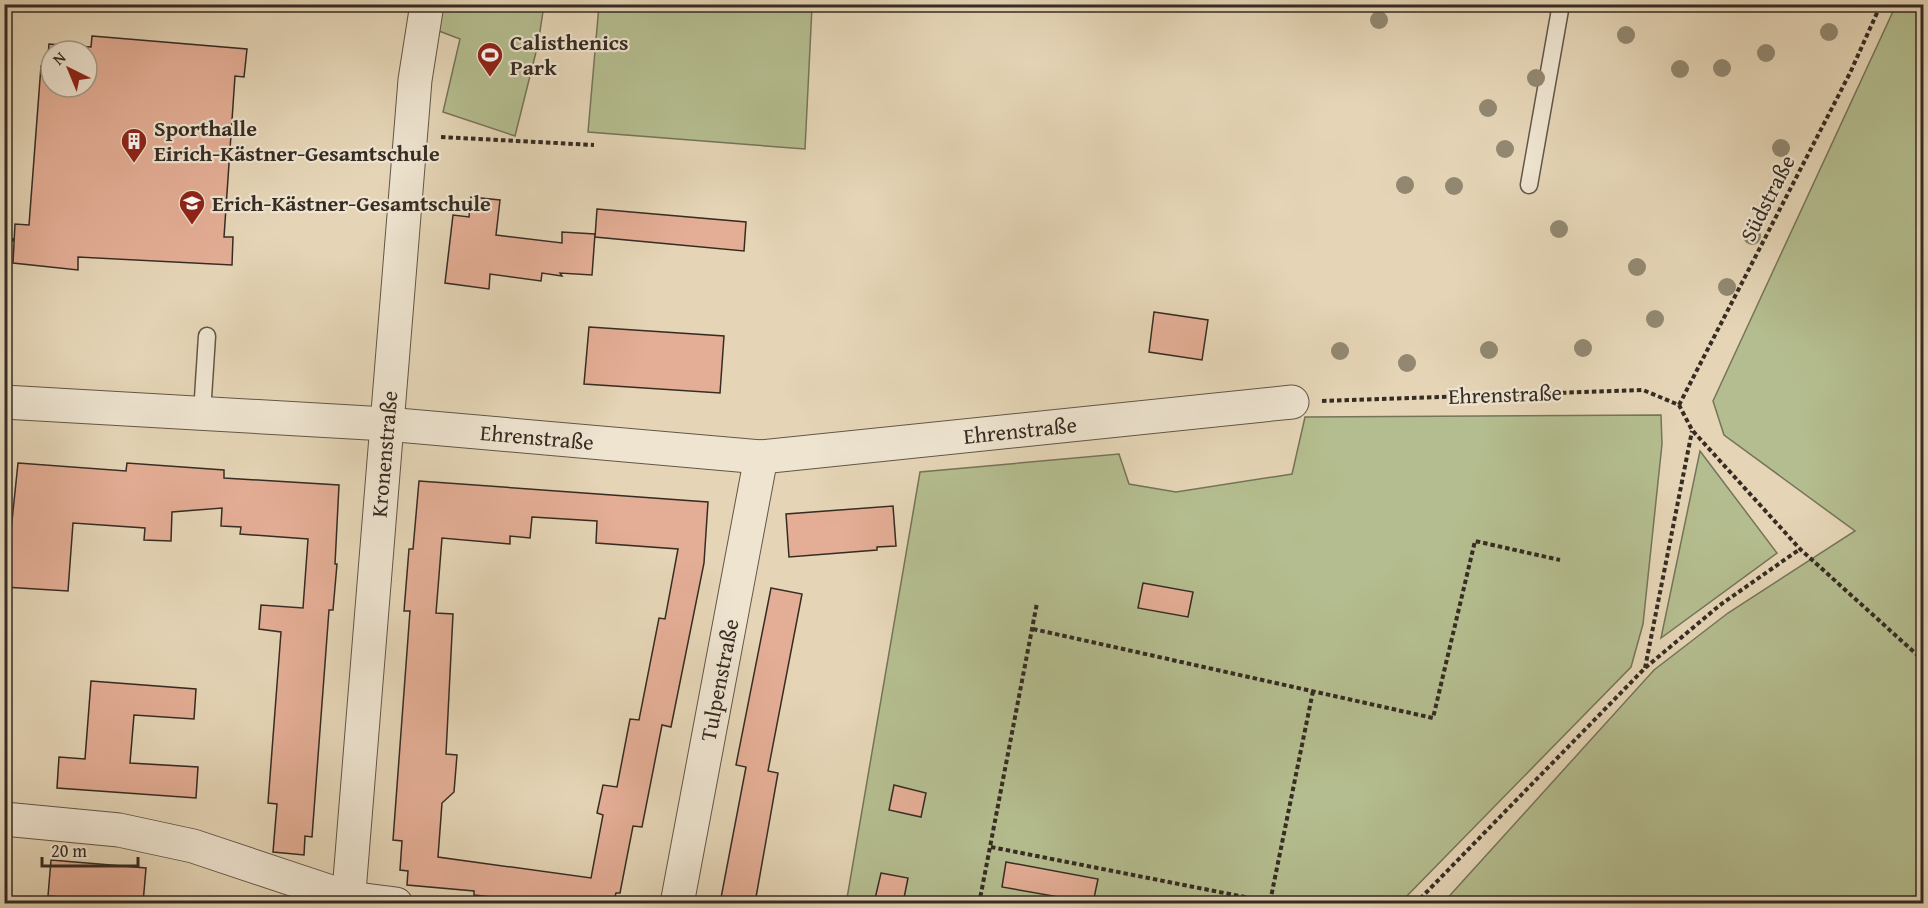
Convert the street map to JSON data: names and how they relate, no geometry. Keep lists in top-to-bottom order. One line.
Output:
{"streets":{"street":["Ehrenstraße","Kronenstraße","Tulpenstraße"],"path":["Südstraße"]},"crossings":[["Südstraße","Ehrenstraße"],["Ehrenstraße","Kronenstraße"],["Ehrenstraße","Tulpenstraße"]],"places":{"sports":["Calisthenics Park"],"building":["Sporthalle Eirich-Kästner-Gesamtschule"],"school or university":["Erich-Kästner-Gesamtschule"]},"scale_bar":"20 m","north":"top left"}
